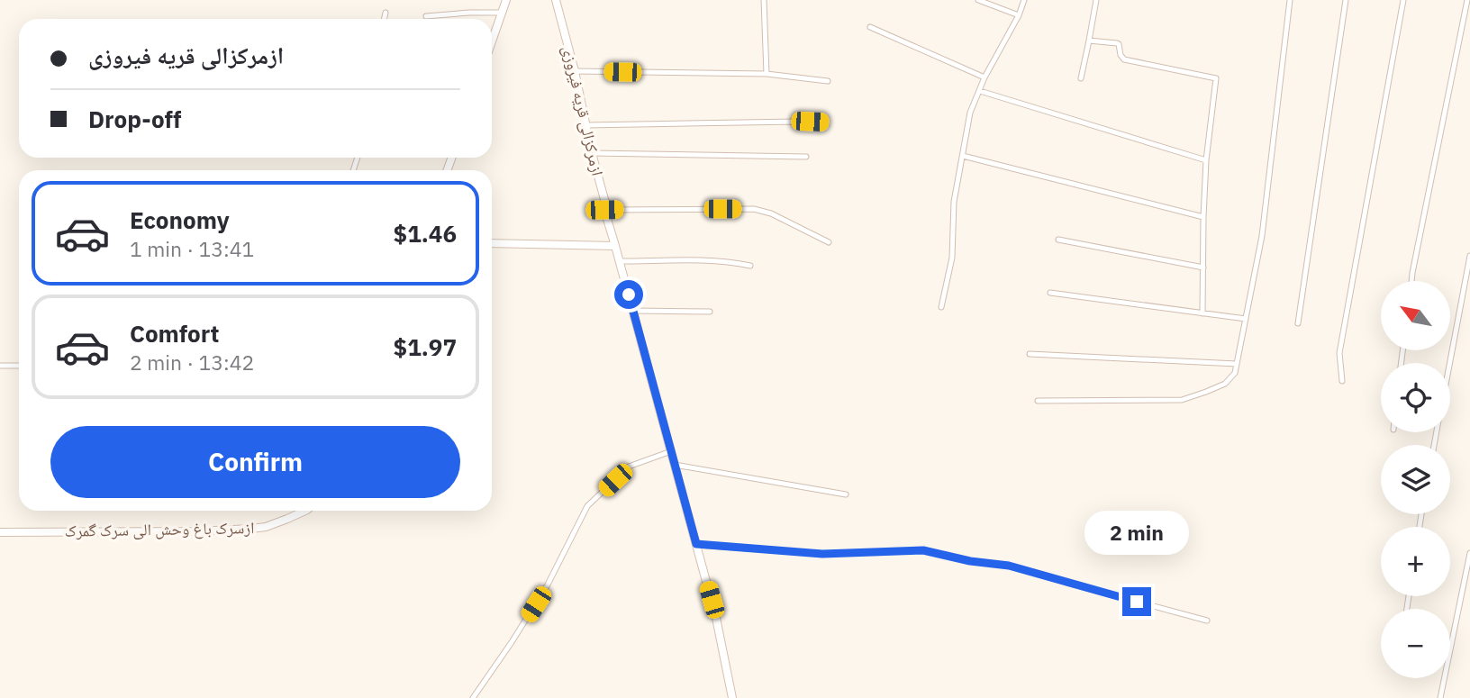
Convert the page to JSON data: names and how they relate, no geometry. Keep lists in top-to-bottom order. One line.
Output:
{"streets":{"main road":["ازمرکزالی قریه فیروزی","ازسرک باغ وحش الی سرک گمرک"]},"north":"top left","page":{"banner":["ازمرکزالی قریه فیروزی","Drop-off"],"list":[{"name":"Economy","note":"1 min · 13:41","value":"$1.46"},{"name":"Comfort","note":"2 min · 13:42","value":"$1.97"}],"map_buttons":["+","−"],"buttons":"Confirm","bubble":"2 min"}}
